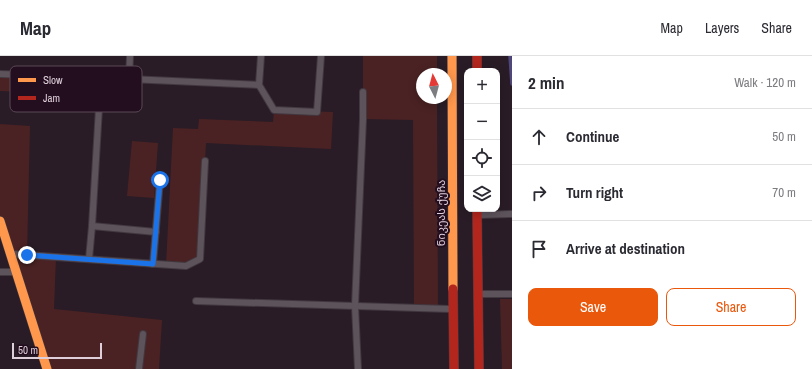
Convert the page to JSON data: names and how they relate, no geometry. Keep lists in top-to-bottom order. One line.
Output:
{"streets":{"main road":["ნიკეას ქუჩა"]},"legend":["Slow","Jam"],"scale_bar":"50 m","north":"top","page":{"header":"Map","nav":["Map","Layers","Share"],"heading":["2 min","Walk · 120 m"],"map_buttons":["+","−"],"list":[["Continue","50 m"],["Turn right","70 m"],"Arrive at destination"],"buttons":["Save","Share"],"scale":"50 m"}}
